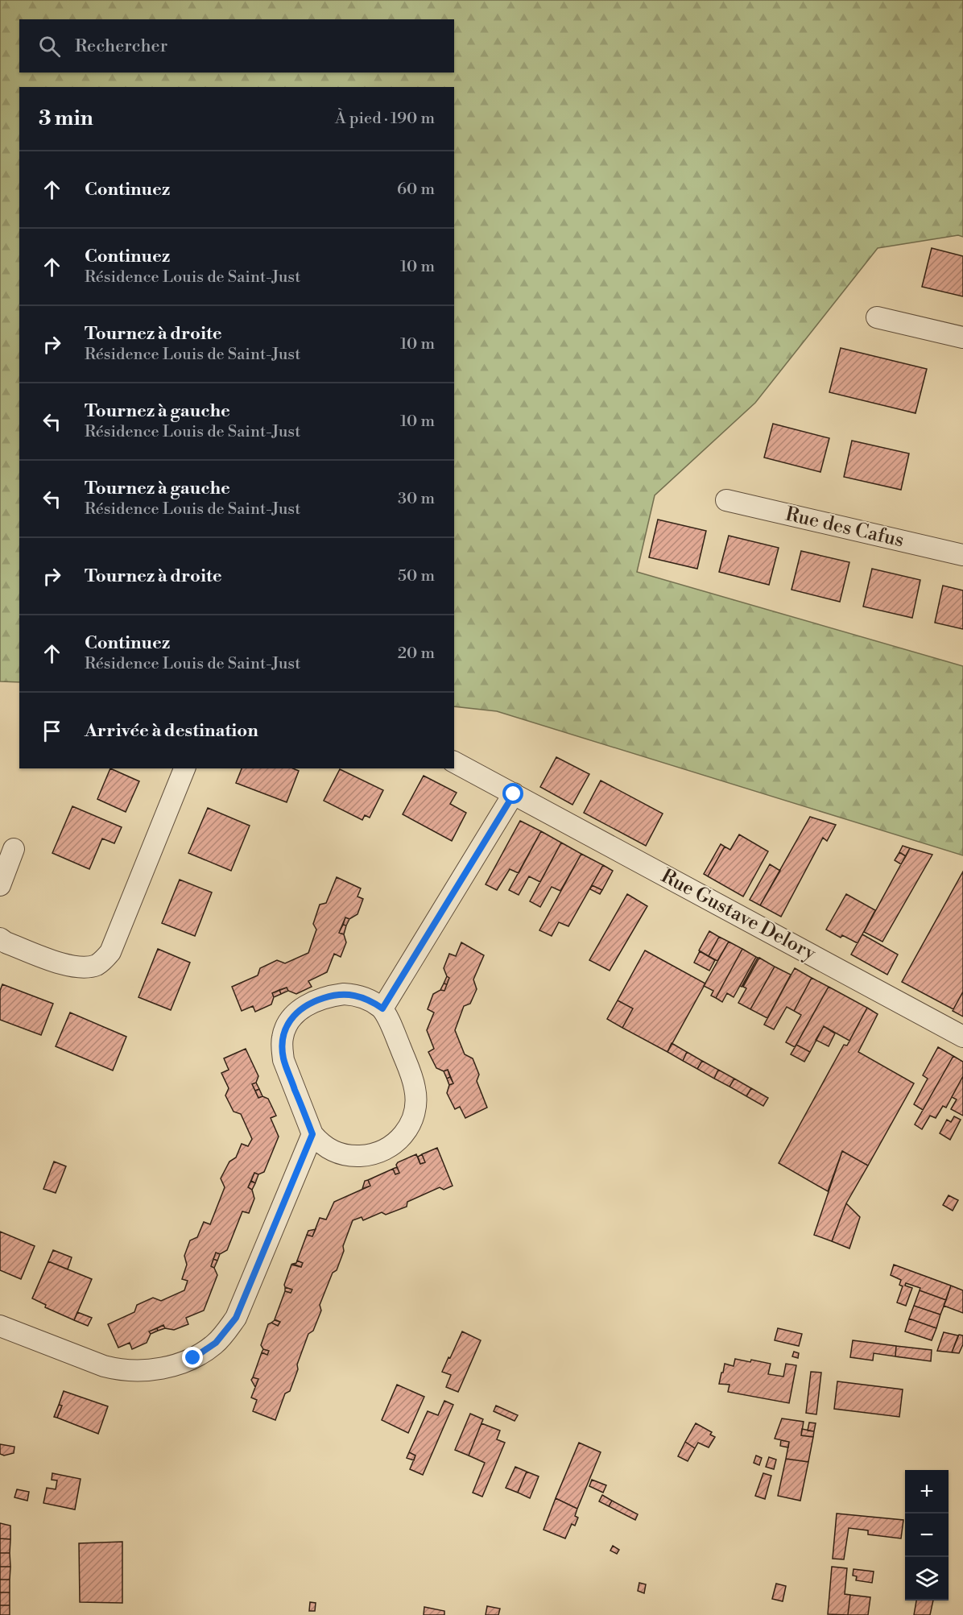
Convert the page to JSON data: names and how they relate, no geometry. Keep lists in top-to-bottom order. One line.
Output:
{"streets":{"street":["Rue des Cafus","Rue Gustave Delory"]},"page":{"search":"Rechercher","heading":["3 min","À pied · 190 m"],"list":[["Continuez","60 m"],["Continuez","Résidence Louis de Saint-Just","10 m"],["Tournez à droite","Résidence Louis de Saint-Just","10 m"],["Tournez à gauche","Résidence Louis de Saint-Just","10 m"],["Tournez à gauche","Résidence Louis de Saint-Just","30 m"],["Tournez à droite","50 m"],["Continuez","Résidence Louis de Saint-Just","20 m"],"Arrivée à destination"],"map_buttons":["+","−"]}}
